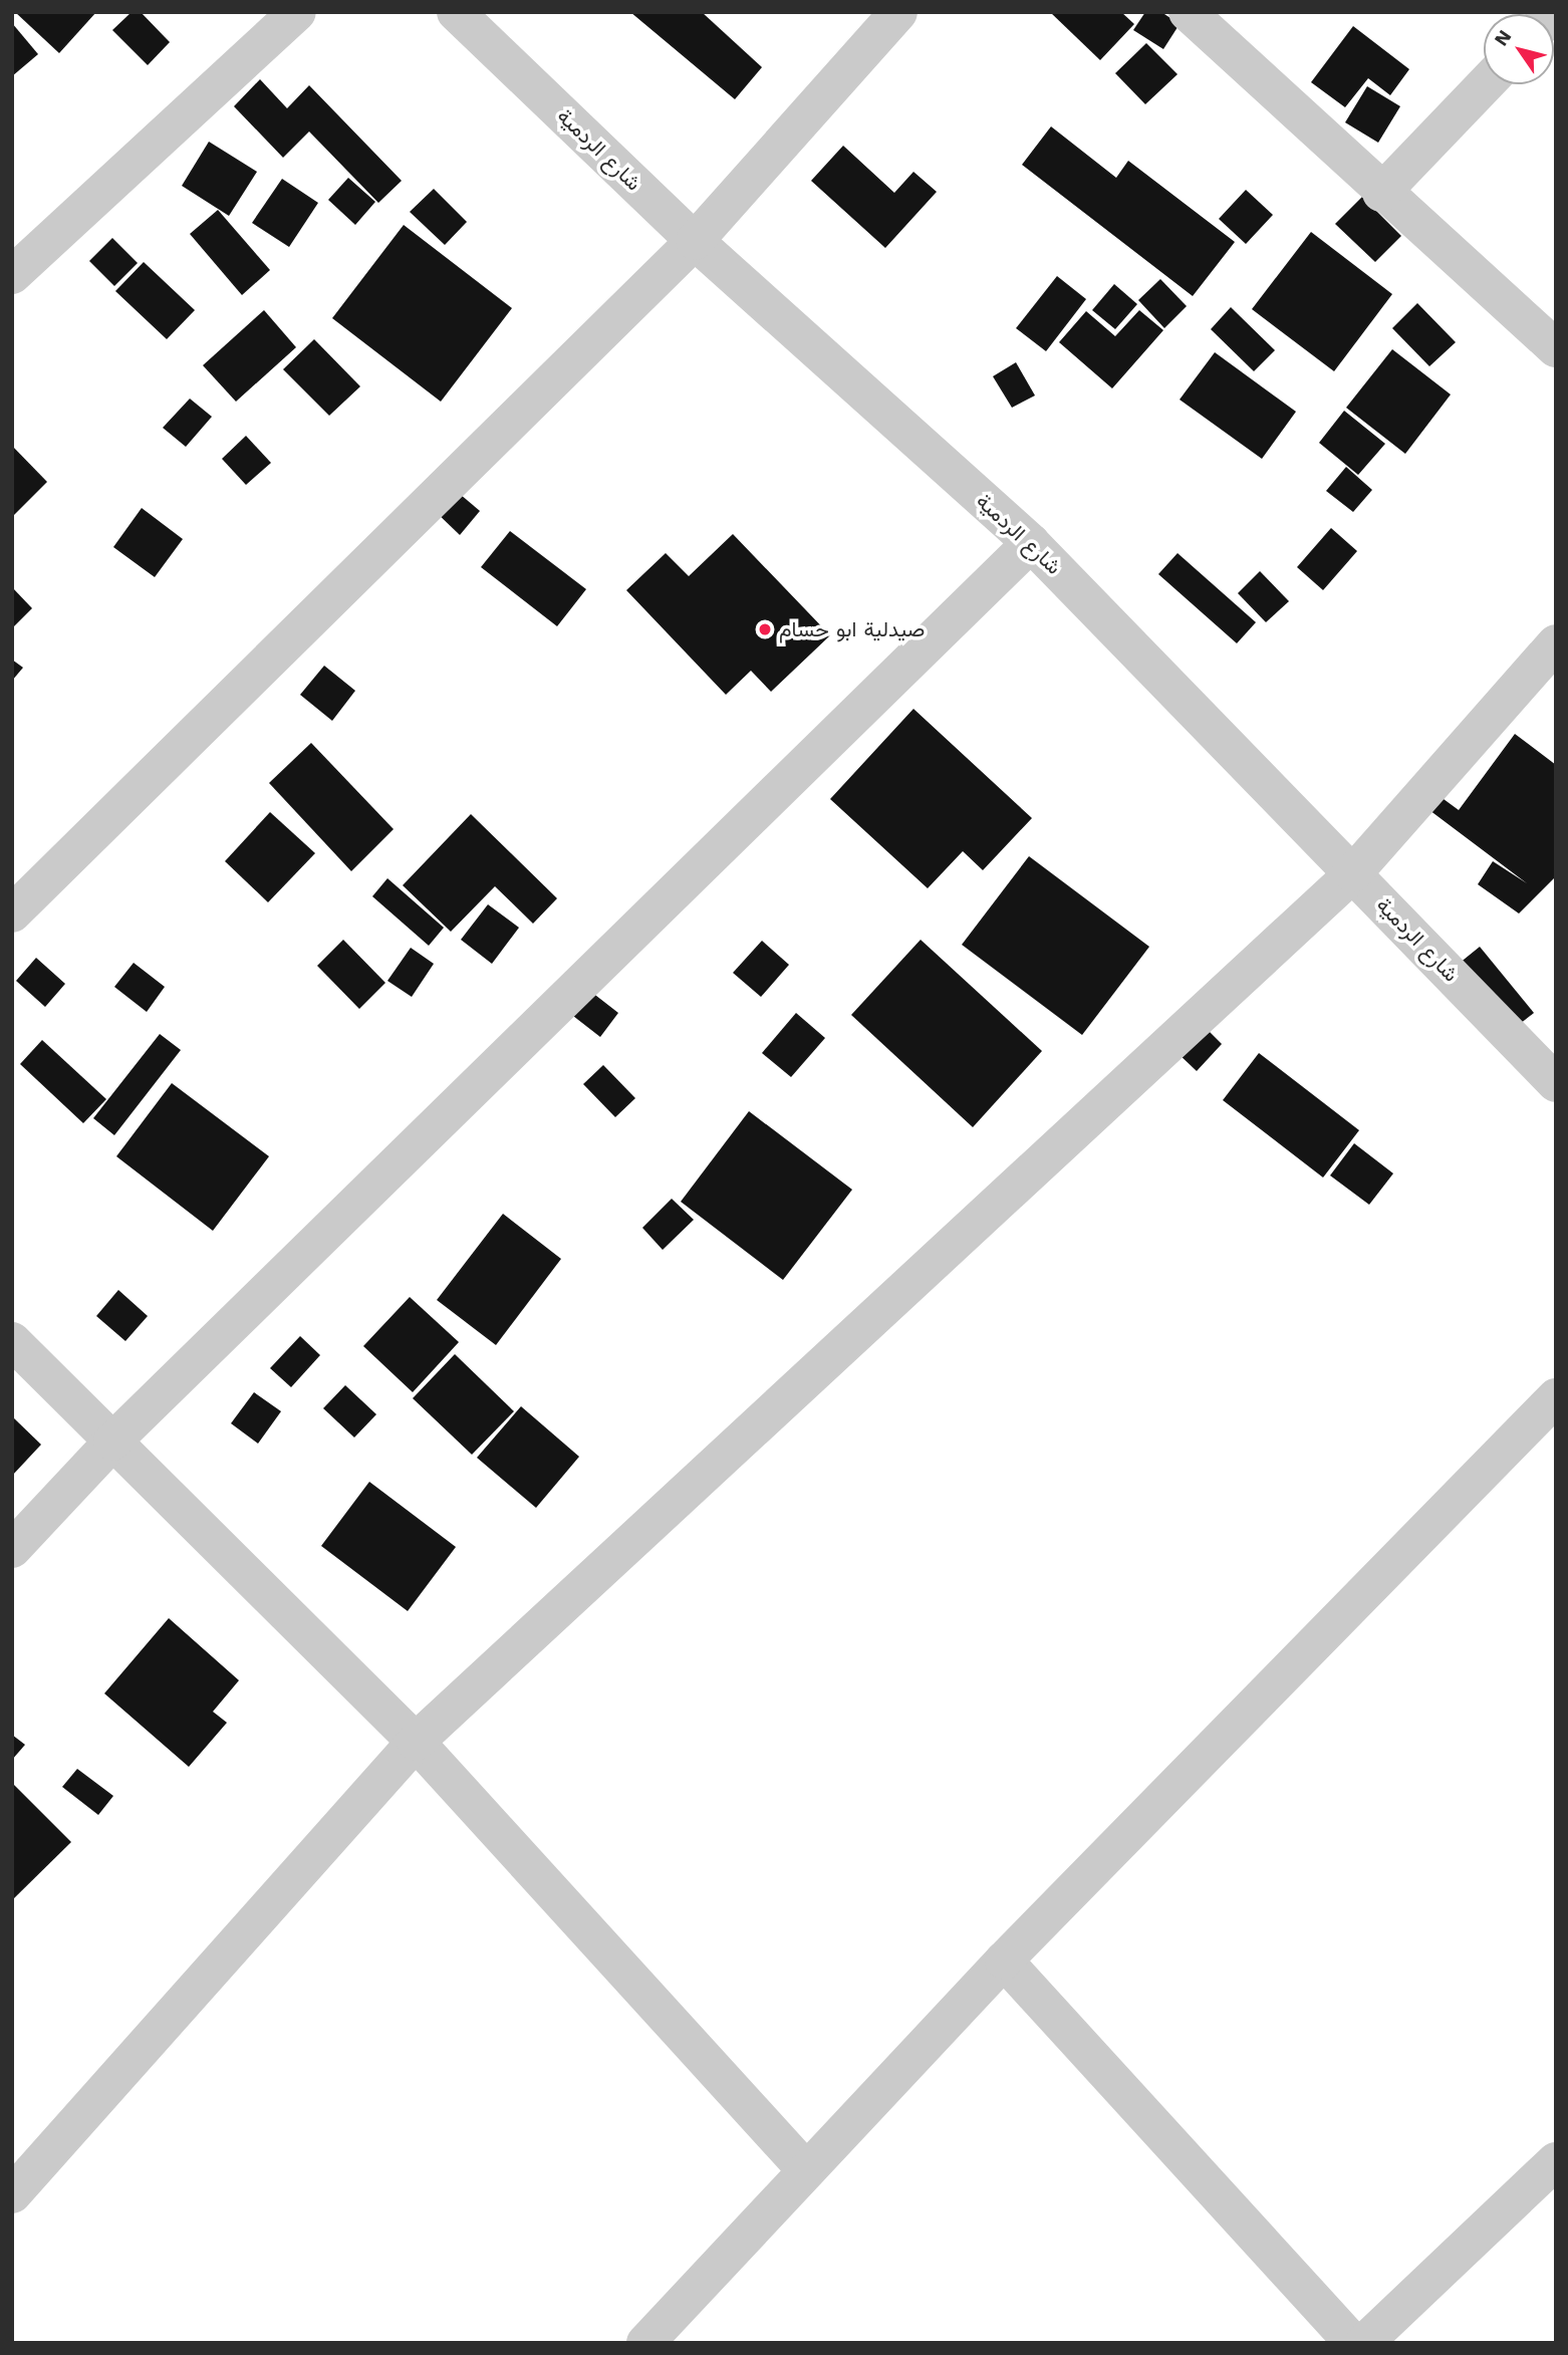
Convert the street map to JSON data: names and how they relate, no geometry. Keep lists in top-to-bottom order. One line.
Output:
{"streets":{"street":["شارع الردمية"]},"places":["صيدلية ابو حسام"],"north":"top left"}
